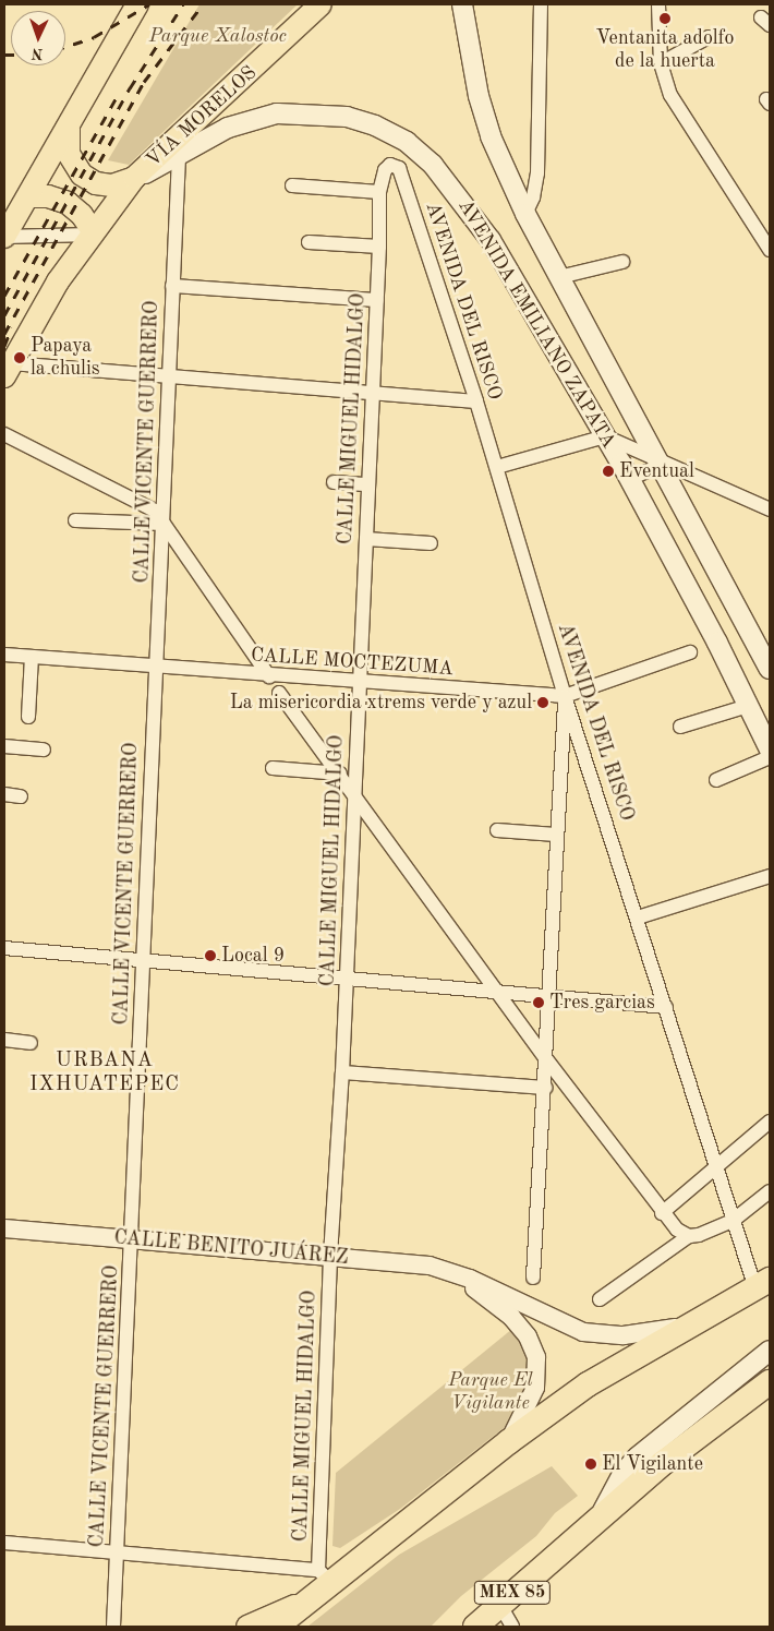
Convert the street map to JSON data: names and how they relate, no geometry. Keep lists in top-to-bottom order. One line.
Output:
{"streets":{"highway":["MEX 85"],"main road":["VÍA MORELOS","AVENIDA EMILIANO ZAPATA"],"street":["AVENIDA DEL RISCO","CALLE MIGUEL HIDALGO","CALLE VICENTE GUERRERO","CALLE MOCTEZUMA","CALLE BENITO JUÁREZ"]},"crossings":[["VÍA MORELOS","AVENIDA EMILIANO ZAPATA"],["VÍA MORELOS","CALLE VICENTE GUERRERO"],["AVENIDA DEL RISCO","CALLE MIGUEL HIDALGO"],["AVENIDA DEL RISCO","CALLE MOCTEZUMA"],["AVENIDA EMILIANO ZAPATA","CALLE VICENTE GUERRERO"],["CALLE MIGUEL HIDALGO","CALLE MOCTEZUMA"],["CALLE MIGUEL HIDALGO","CALLE BENITO JUÁREZ"],["CALLE VICENTE GUERRERO","CALLE MOCTEZUMA"],["CALLE VICENTE GUERRERO","CALLE BENITO JUÁREZ"]],"districts":["URBANA IXHUATEPEC"],"parks":["Parque Xalostoc","Parque El Vigilante"],"places":["Ventanita adolfo de la huerta","Papaya la chulis","Eventual","La misericordia xtrems verde y azul","Local 9","Tres garcias","El Vigilante"],"north":"bottom"}
